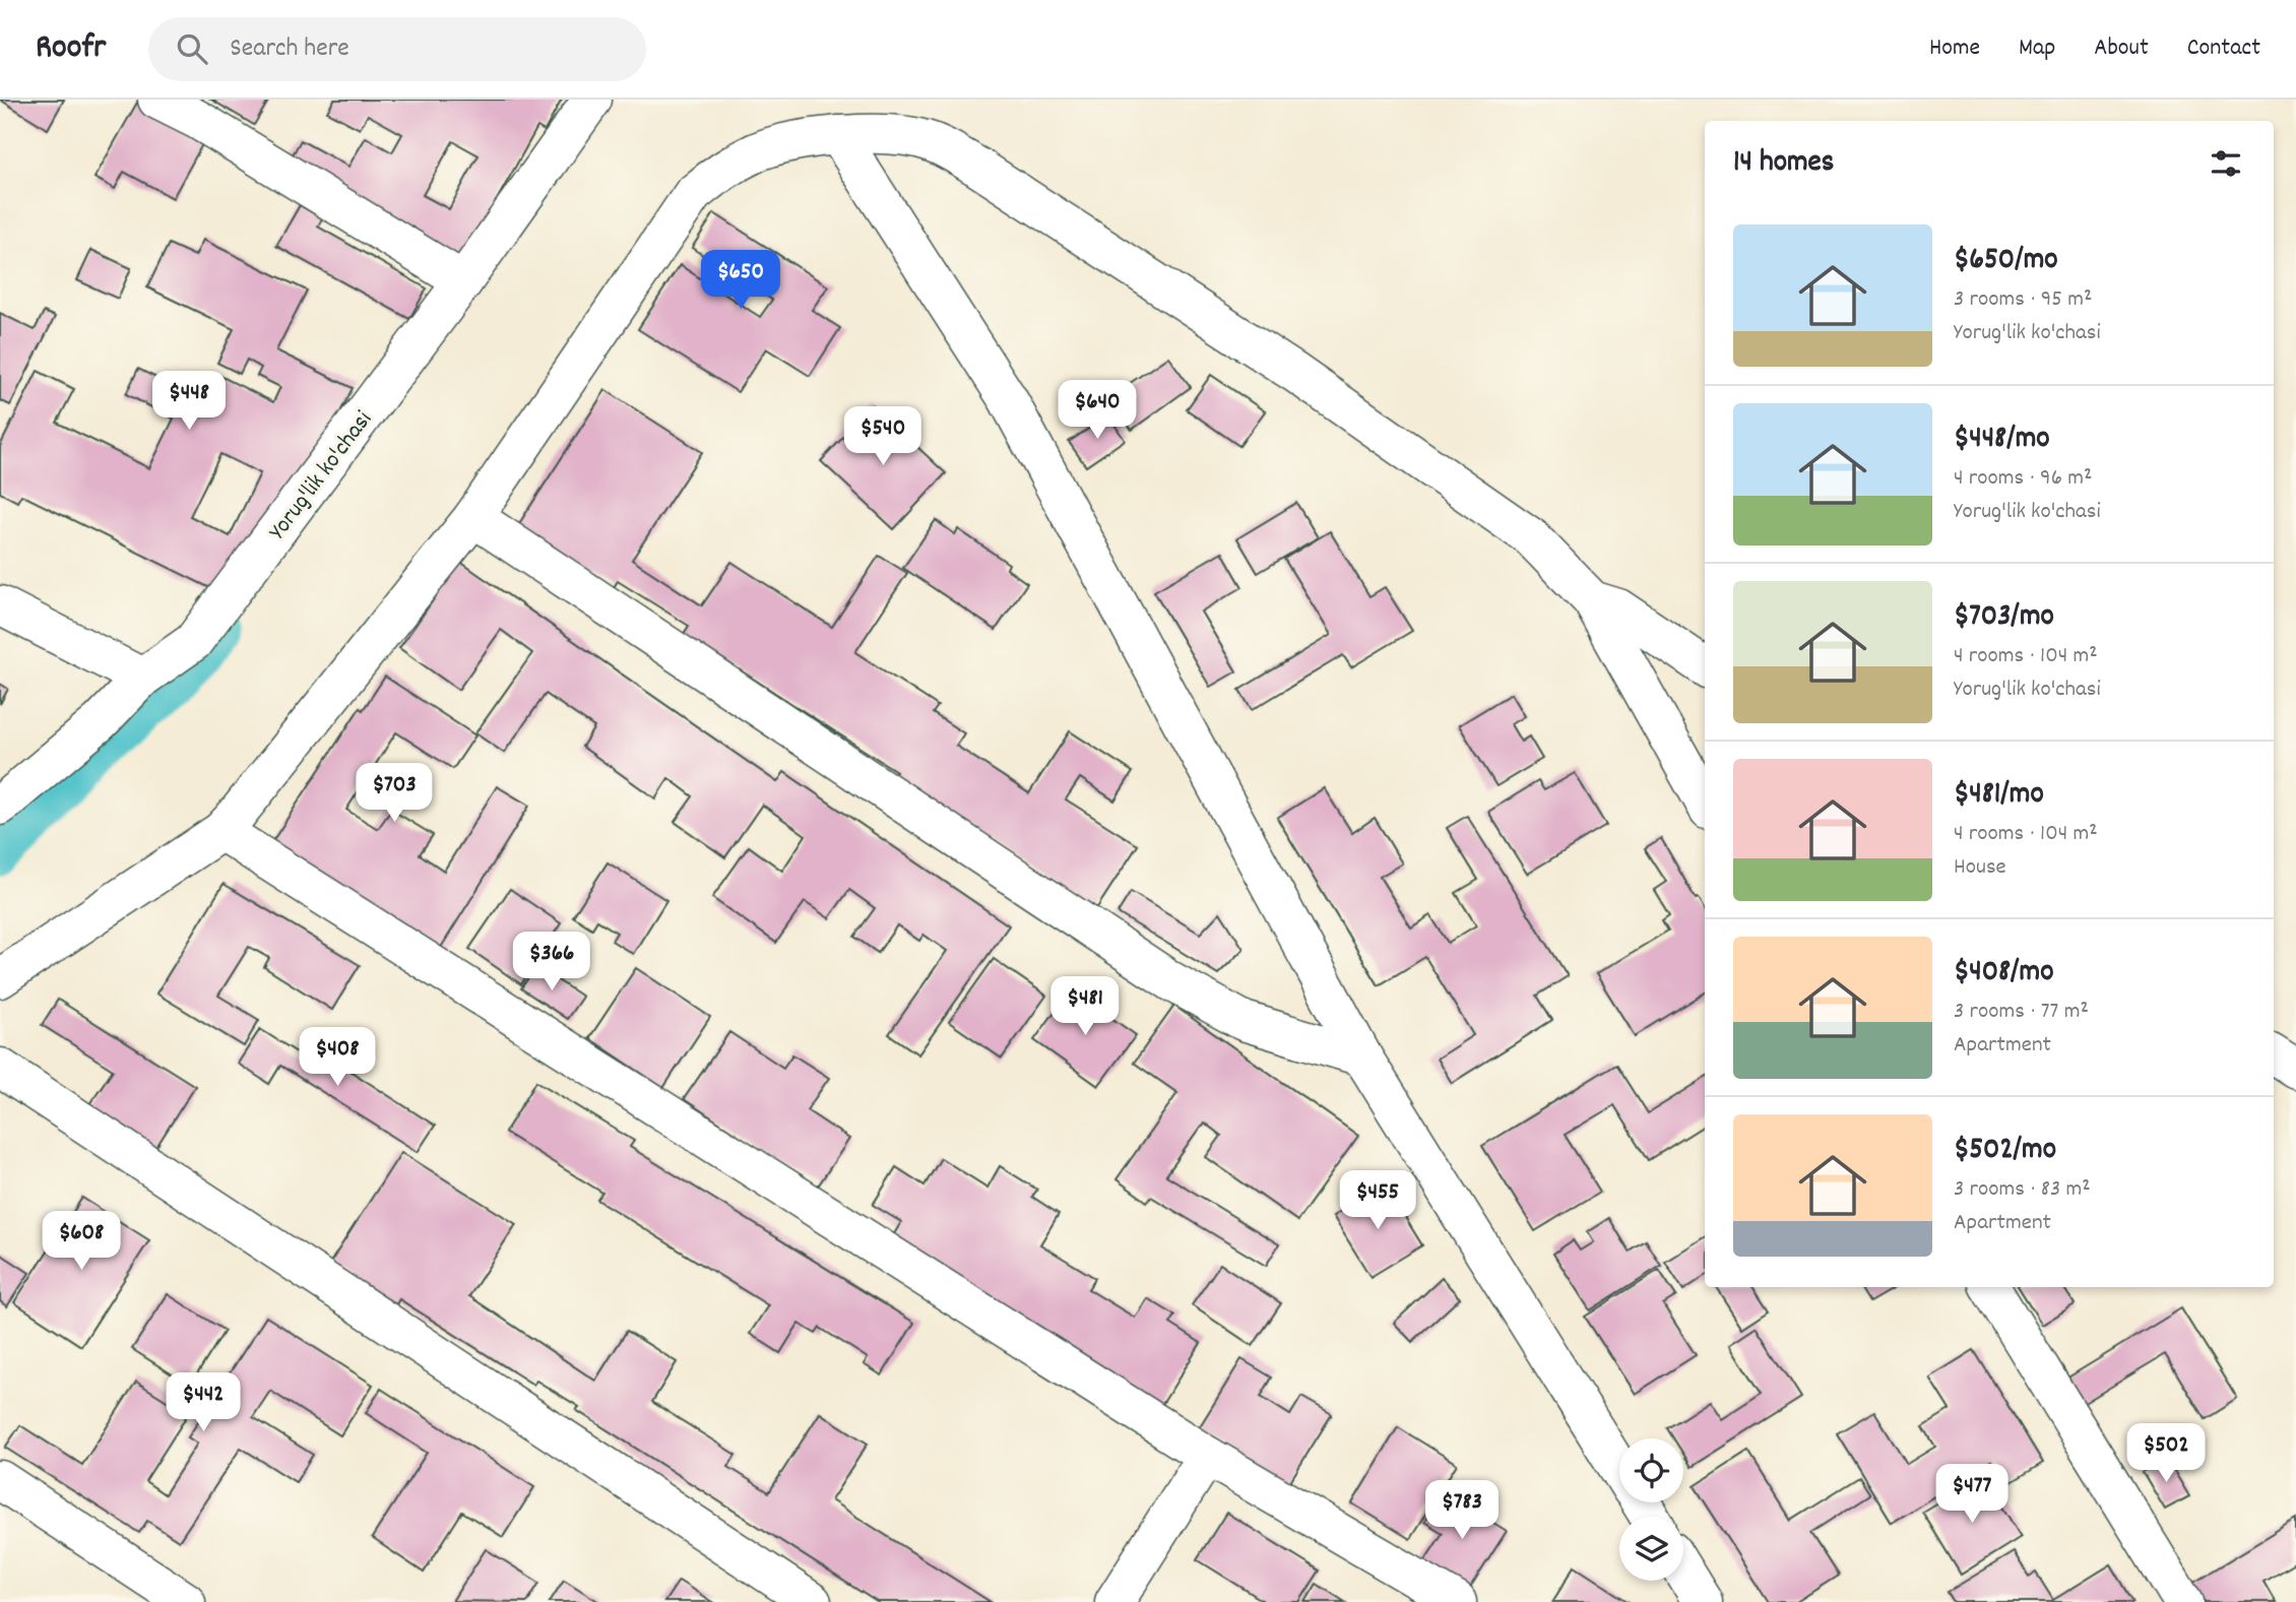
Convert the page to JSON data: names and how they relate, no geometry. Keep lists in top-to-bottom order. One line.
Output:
{"streets":{"street":["Yorug'lik ko'chasi"]},"page":{"header":"Roofr","search":"Search here","nav":["Home","Map","About","Contact"],"heading":"14 homes","list":[{"name":"$650/mo","note":"3 rooms · 95 m² · Yorug'lik ko'chasi"},{"name":"$448/mo","note":"4 rooms · 96 m² · Yorug'lik ko'chasi"},{"name":"$703/mo","note":"4 rooms · 104 m² · Yorug'lik ko'chasi"},{"name":"$481/mo","note":"4 rooms · 104 m² · House"},{"name":"$408/mo","note":"3 rooms · 77 m² · Apartment"},{"name":"$502/mo","note":"3 rooms · 83 m² · Apartment"}],"price":["$650","$448","$640","$540","$703","$366","$481","$408","$455","$608","$442","$502","$477","$783"]}}
